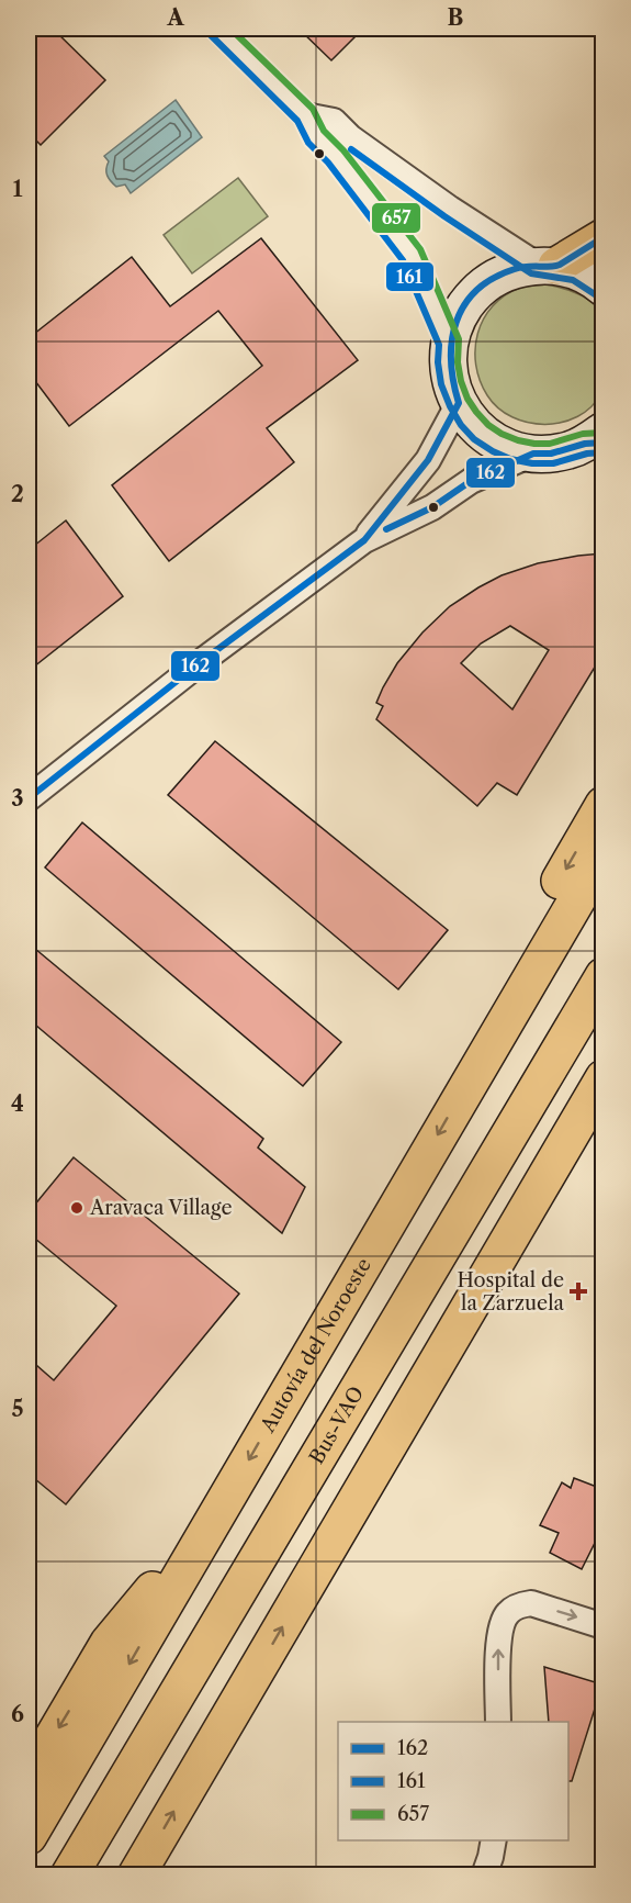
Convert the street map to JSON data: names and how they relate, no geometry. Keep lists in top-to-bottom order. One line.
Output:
{"streets":{"highway":["Autovía del Noroeste","Bus-VAO"]},"places":{"other":["Aravaca Village"],"health":["Hospital de la Zarzuela"]},"lines":["transit line 657","transit line 161","transit line 162"],"legend":["162","161","657"],"grid":{"columns":["A","B"],"rows":["1","2","3","4","5","6"]}}
